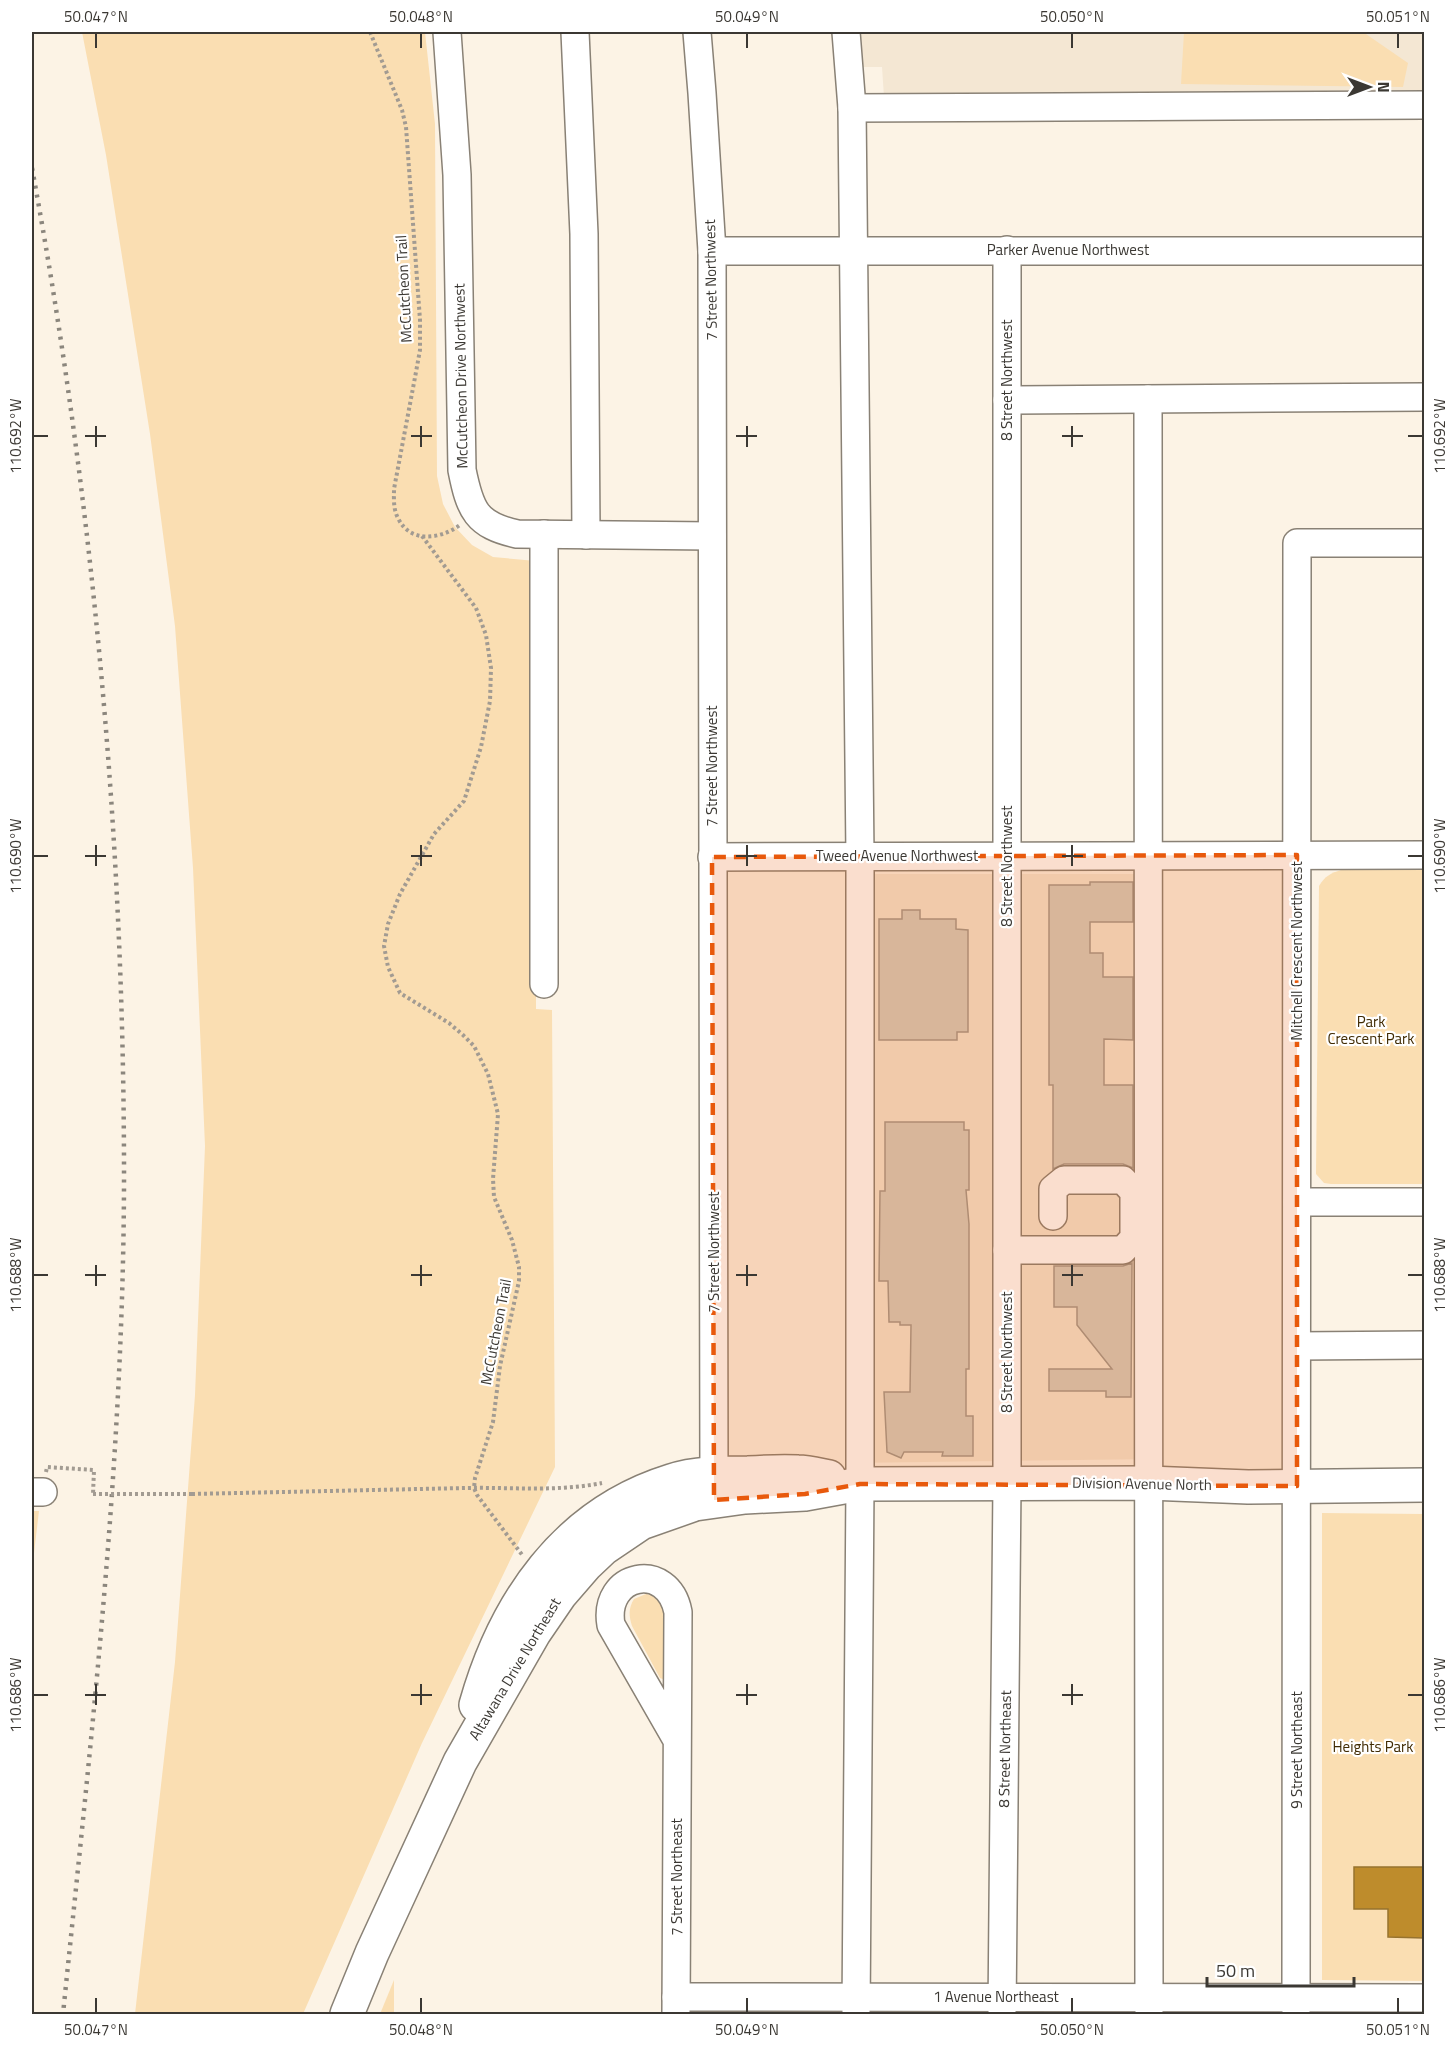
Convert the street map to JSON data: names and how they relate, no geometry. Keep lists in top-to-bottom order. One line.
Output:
{"streets":{"main road":["Division Avenue North","Altawana Drive Northeast"],"street":["Parker Avenue Northwest","7 Street Northwest","McCutcheon Drive Northwest","8 Street Northwest","Tweed Avenue Northwest","Mitchell Crescent Northwest","8 Street Northeast","9 Street Northeast","7 Street Northeast","1 Avenue Northeast"],"path":["McCutcheon Trail"]},"crossings":[["Parker Avenue Northwest","7 Street Northwest"],["Parker Avenue Northwest","8 Street Northwest"],["7 Street Northwest","McCutcheon Drive Northwest"],["7 Street Northwest","Tweed Avenue Northwest"],["7 Street Northwest","Division Avenue North"],["8 Street Northwest","Tweed Avenue Northwest"],["8 Street Northwest","Division Avenue North"],["8 Street Northwest","8 Street Northeast"],["Tweed Avenue Northwest","Mitchell Crescent Northwest"],["Mitchell Crescent Northwest","Division Avenue North"],["Mitchell Crescent Northwest","9 Street Northeast"],["Division Avenue North","Altawana Drive Northeast"],["Division Avenue North","8 Street Northeast"],["Division Avenue North","9 Street Northeast"],["8 Street Northeast","1 Avenue Northeast"],["9 Street Northeast","1 Avenue Northeast"],["7 Street Northeast","1 Avenue Northeast"]],"parks":["Park Crescent Park","Heights Park"],"scale_bar":"50 m","north":"right","coordinates":["50.047°N","50.048°N","50.049°N","50.050°N","50.051°N","110.692°W","110.690°W","110.688°W","110.686°W"]}
